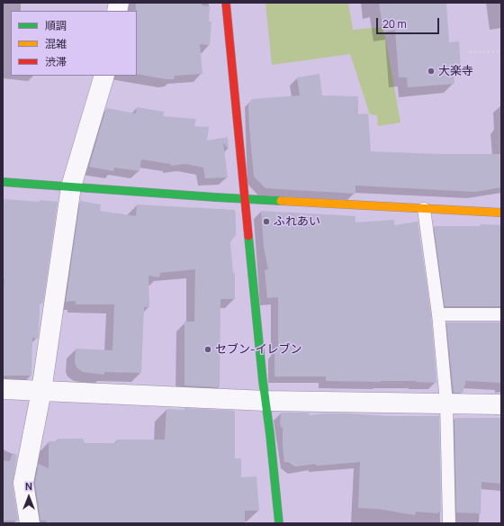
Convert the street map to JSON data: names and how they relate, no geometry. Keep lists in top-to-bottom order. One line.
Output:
{"places":["大楽寺","ふれあい","セブン-イレブン"],"legend":["順調","混雑","渋滞"],"scale_bar":"20 m","north":"top"}
